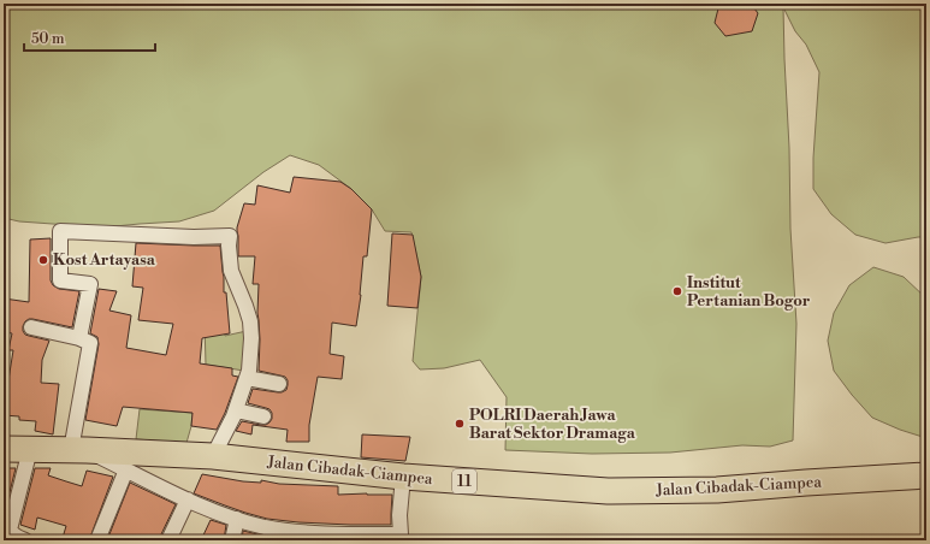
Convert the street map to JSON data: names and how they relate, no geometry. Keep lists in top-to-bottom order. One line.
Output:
{"streets":{"highway":["Jalan Cibadak-Ciampea","11"]},"places":["Kost Artayasa","Institut Pertanian Bogor","POLRI Daerah Jawa Barat Sektor Dramaga"],"scale_bar":"50 m"}
